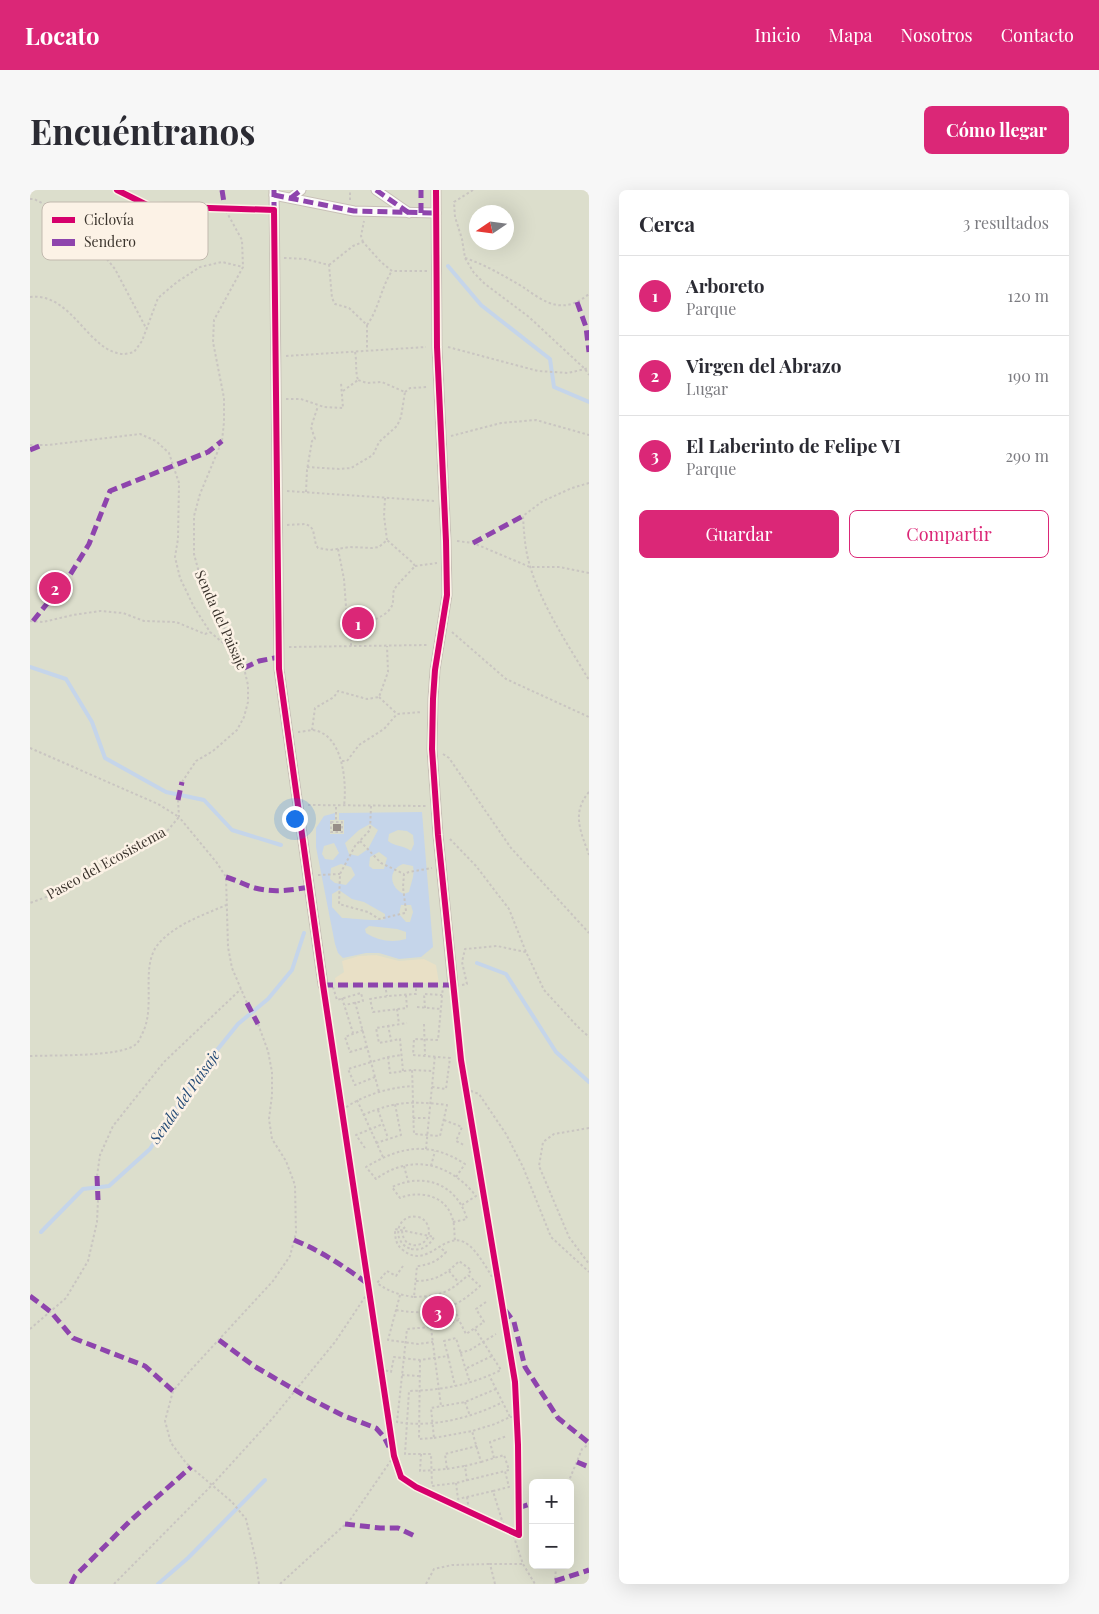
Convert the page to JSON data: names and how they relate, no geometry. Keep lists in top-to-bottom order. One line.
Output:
{"streets":{"path":["Senda del Paisaje","Paseo del Ecosistema"]},"water":["Senda del Paisaje"],"legend":["Ciclovía","Sendero"],"north":"left","page":{"header":"Locato","nav":["Inicio","Mapa","Nosotros","Contacto"],"buttons":["Cómo llegar",["Guardar","Compartir"]],"title":"Encuéntranos","heading":["Cerca","3 resultados"],"list":[{"mark":"1","name":"Arboreto","note":"Parque","value":"120 m"},{"mark":"2","name":"Virgen del Abrazo","note":"Lugar","value":"190 m"},{"mark":"3","name":"El Laberinto de Felipe VI","note":"Parque","value":"290 m"}],"pins":["2","1","3"],"map_buttons":["+","−"]}}
